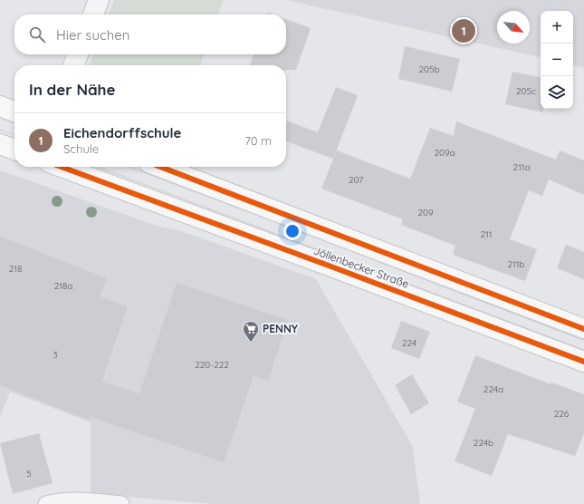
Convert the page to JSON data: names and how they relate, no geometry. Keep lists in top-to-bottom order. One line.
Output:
{"streets":{"main road":["Jöllenbecker Straße"]},"places":{"supermarket":["PENNY"]},"house_numbers":["205b","205c","209a","211a","207","209","211","211b","218","218a","224","3","220-222","224a","226","224b","5"],"north":"bottom right","page":{"map_buttons":["+","−"],"search":"Hier suchen","pins":"1","heading":"In der Nähe","list":[{"mark":"1","name":"Eichendorffschule","note":"Schule","value":"70 m"}]}}
